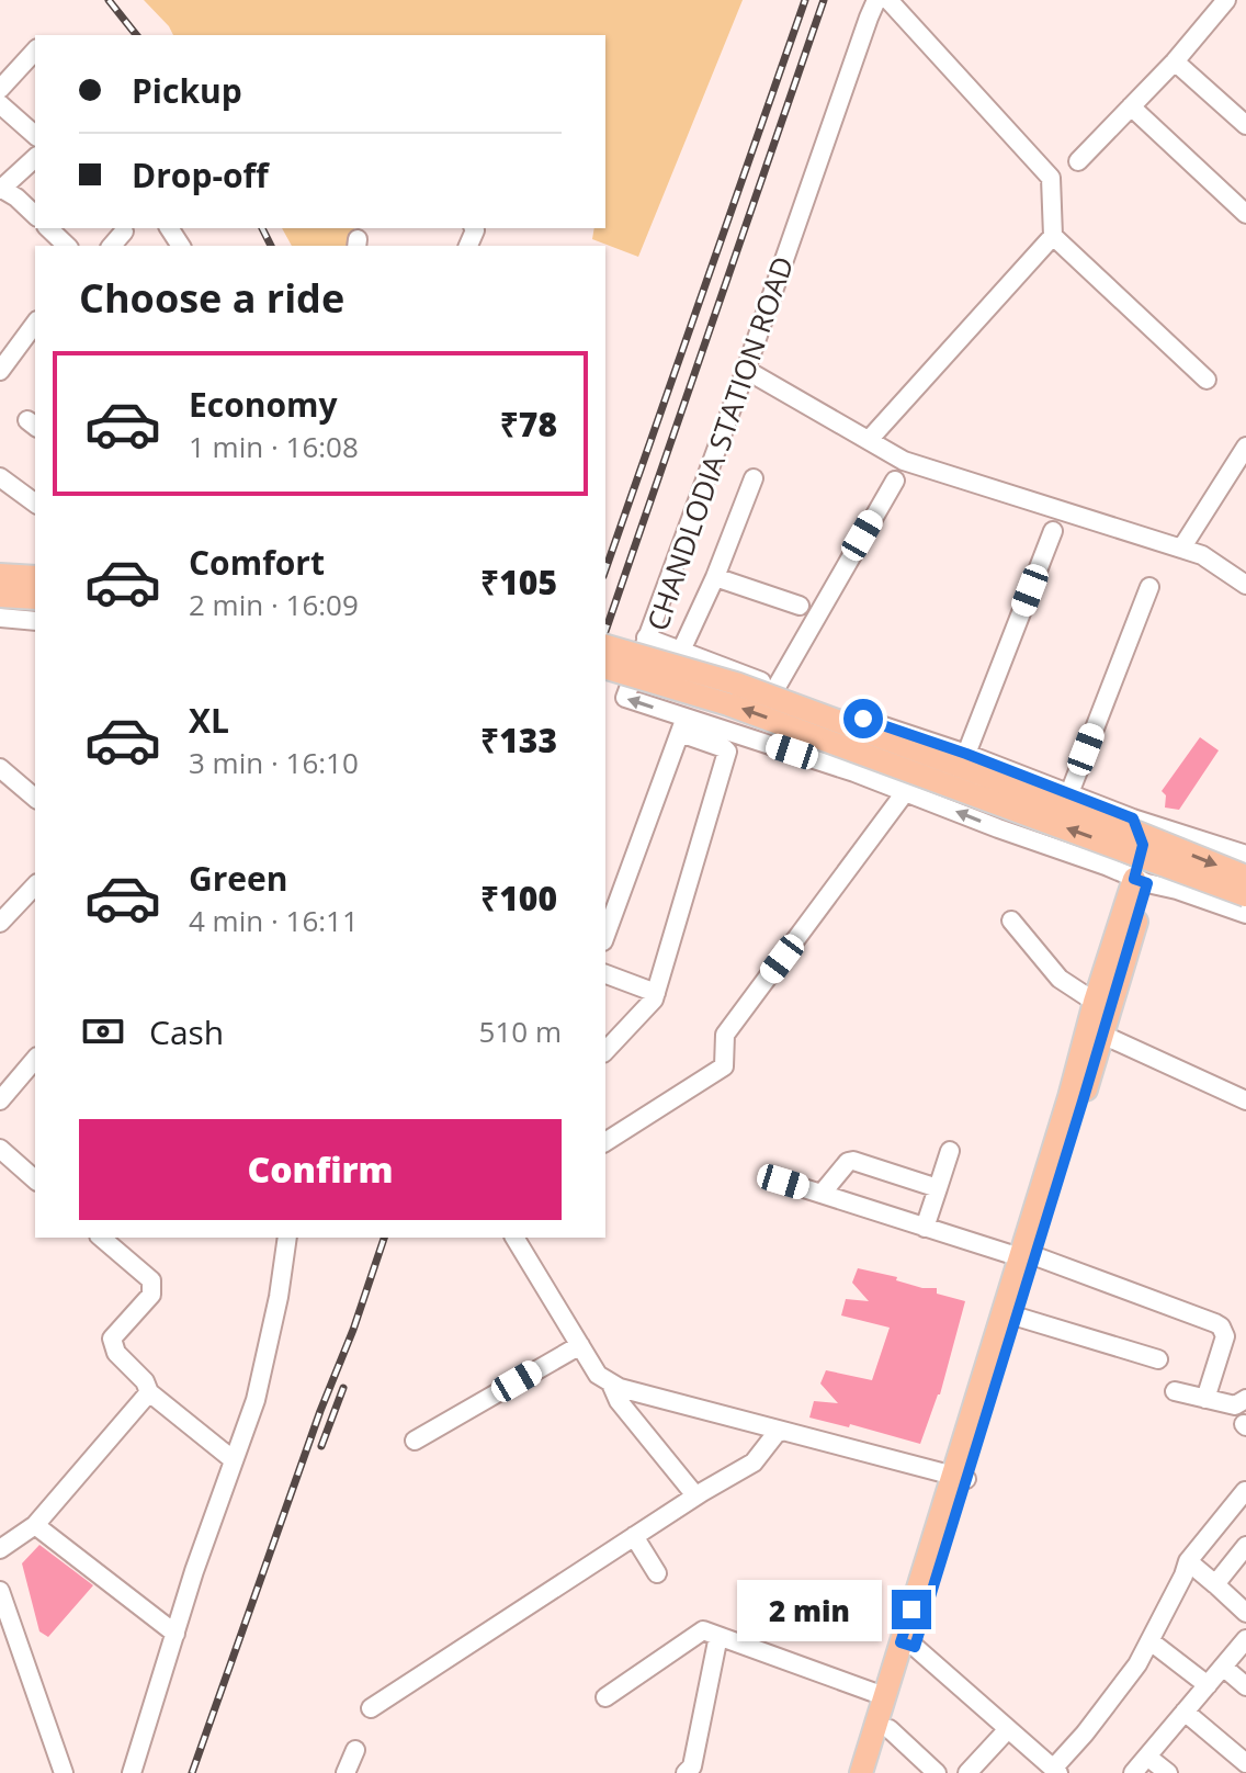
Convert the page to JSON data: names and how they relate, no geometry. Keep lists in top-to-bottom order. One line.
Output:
{"streets":{"street":["CHANDLODIA STATION ROAD"]},"page":{"banner":["Pickup","Drop-off"],"heading":"Choose a ride","list":[{"name":"Economy","note":"1 min · 16:08","value":"₹78"},{"name":"Comfort","note":"2 min · 16:09","value":"₹105"},{"name":"XL","note":"3 min · 16:10","value":"₹133"},{"name":"Green","note":"4 min · 16:11","value":"₹100"}],"pay":["Cash","510 m"],"buttons":"Confirm","bubble":"2 min"}}
